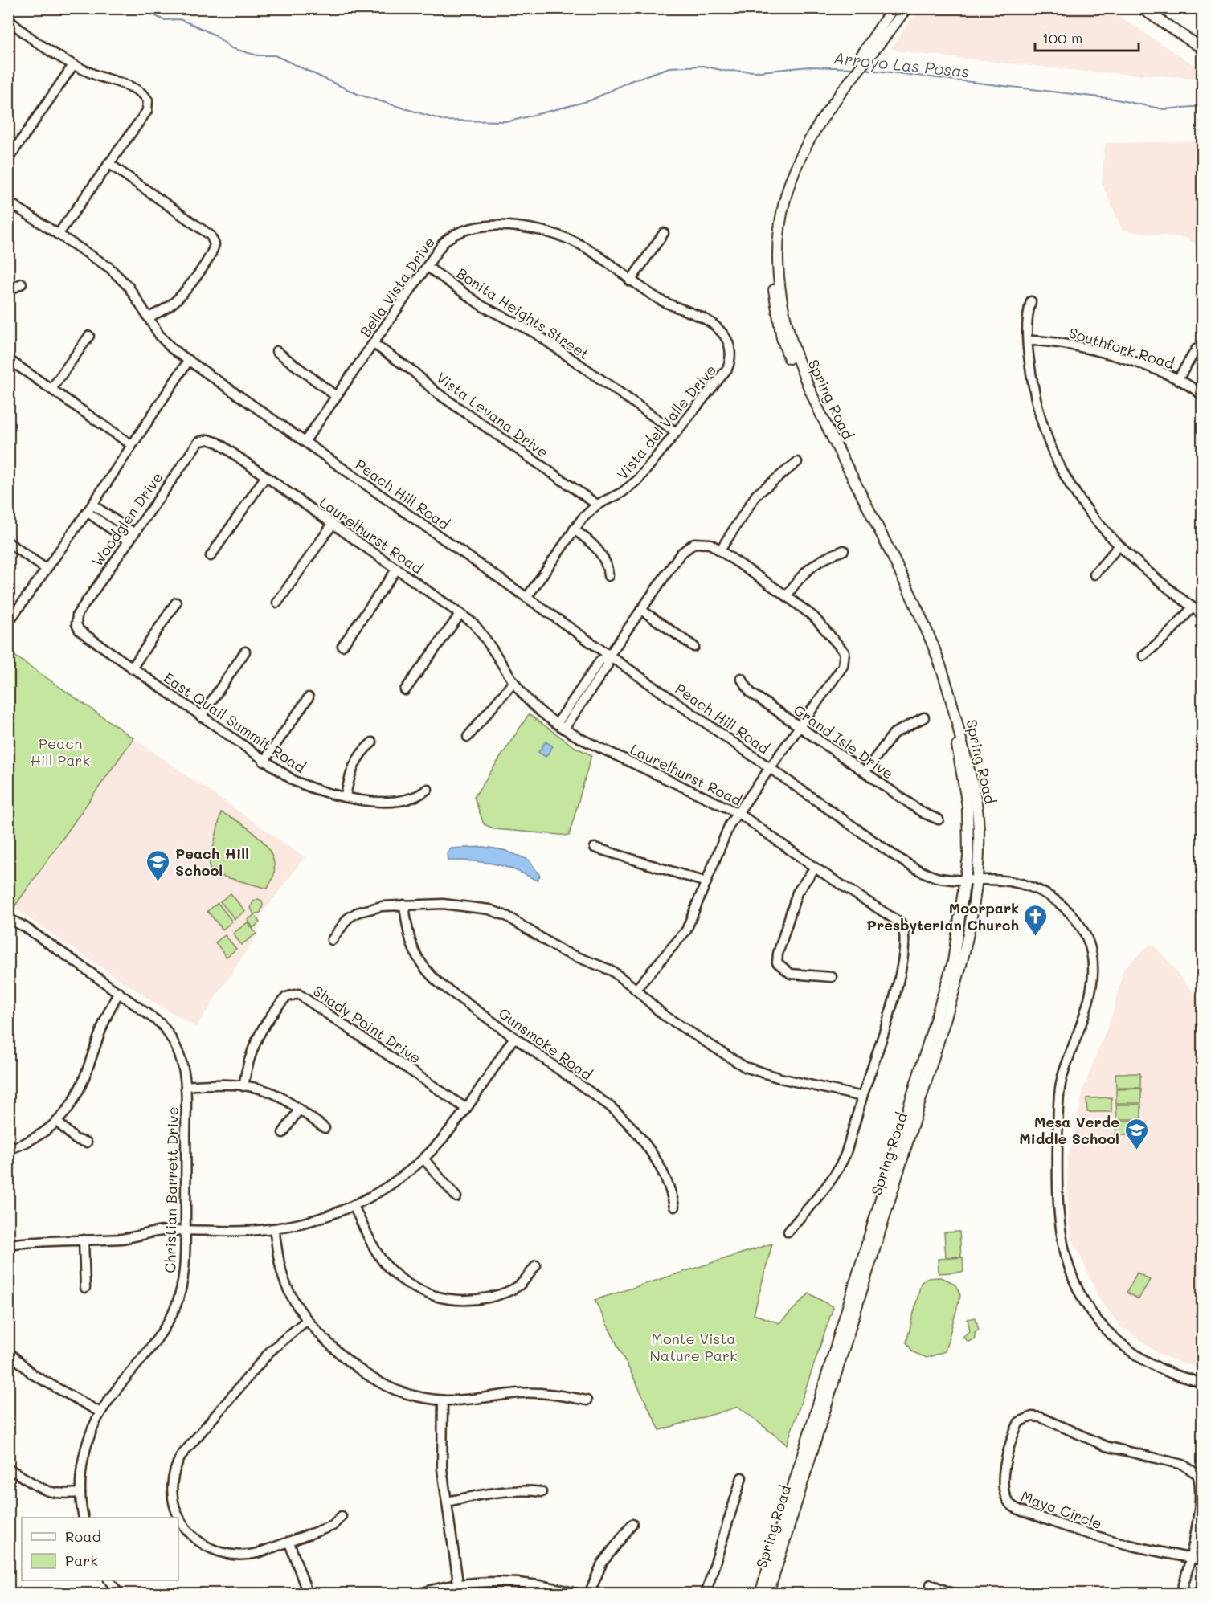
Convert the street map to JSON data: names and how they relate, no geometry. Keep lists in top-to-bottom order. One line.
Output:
{"streets":{"main road":["Spring Road"],"street":["Bella Vista Drive","Bonita Heights Street","Southfork Road","Vista Levana Drive","Vista del Valle Drive","Peach Hill Road","Woodglen Drive","Laurelhurst Road","East Quail Summit Road","Grand Isle Drive","Shady Point Drive","Gunsmoke Road","Christian Barrett Drive","Maya Circle"]},"crossings":[["Bella Vista Drive","Bonita Heights Street"],["Bella Vista Drive","Vista Levana Drive"],["Bella Vista Drive","Vista del Valle Drive"],["Bella Vista Drive","Peach Hill Road"],["Bonita Heights Street","Vista del Valle Drive"],["Spring Road","Peach Hill Road"],["Vista Levana Drive","Vista del Valle Drive"],["Vista del Valle Drive","Peach Hill Road"],["Woodglen Drive","Laurelhurst Road"],["Woodglen Drive","East Quail Summit Road"]],"water":["Arroyo Las Posas"],"parks":["Peach Hill Park","Monte Vista Nature Park"],"places":{"school or university":["Peach Hill School","Mesa Verde Middle School"],"church":["Moorpark Presbyterian Church"]},"legend":["Road","Park"],"scale_bar":"100 m"}
